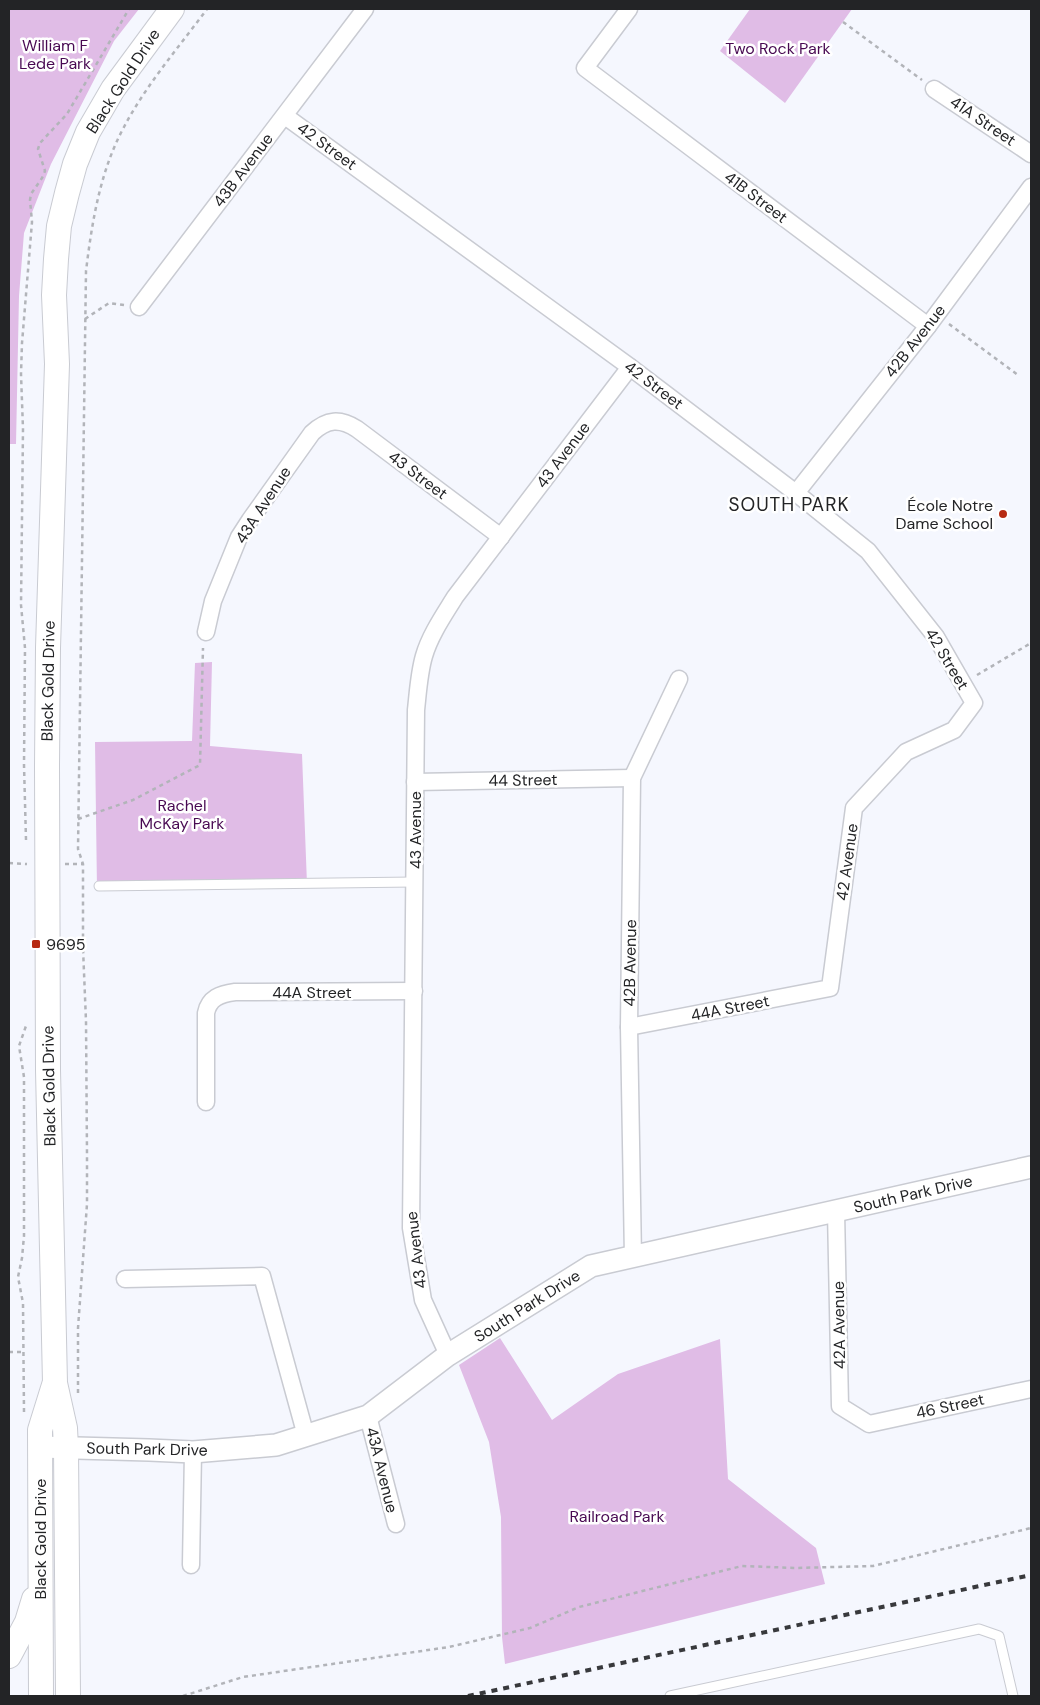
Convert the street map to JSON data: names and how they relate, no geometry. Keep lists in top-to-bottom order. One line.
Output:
{"streets":{"main road":["Black Gold Drive"],"street":["41A Street","42 Street","43B Avenue","41B Street","42B Avenue","43 Avenue","43 Street","43A Avenue","44 Street","42 Avenue","44A Street","South Park Drive","42A Avenue","46 Street"]},"crossings":[["Black Gold Drive","South Park Drive"],["42 Street","43B Avenue"],["42 Street","42B Avenue"],["42 Street","43 Avenue"],["42 Street","42 Avenue"],["41B Street","42B Avenue"],["42B Avenue","44 Street"],["42B Avenue","44A Street"],["42B Avenue","South Park Drive"],["43 Avenue","43 Street"],["43 Avenue","44 Street"],["43 Avenue","44A Street"],["43 Avenue","South Park Drive"],["43 Street","43A Avenue"],["43A Avenue","South Park Drive"],["42 Avenue","44A Street"],["South Park Drive","42A Avenue"],["42A Avenue","46 Street"]],"districts":["SOUTH PARK"],"parks":["William F Lede Park","Two Rock Park","Rachel McKay Park","Railroad Park"],"places":{"other":["École Notre Dame School"],"transit":["9695"]}}
